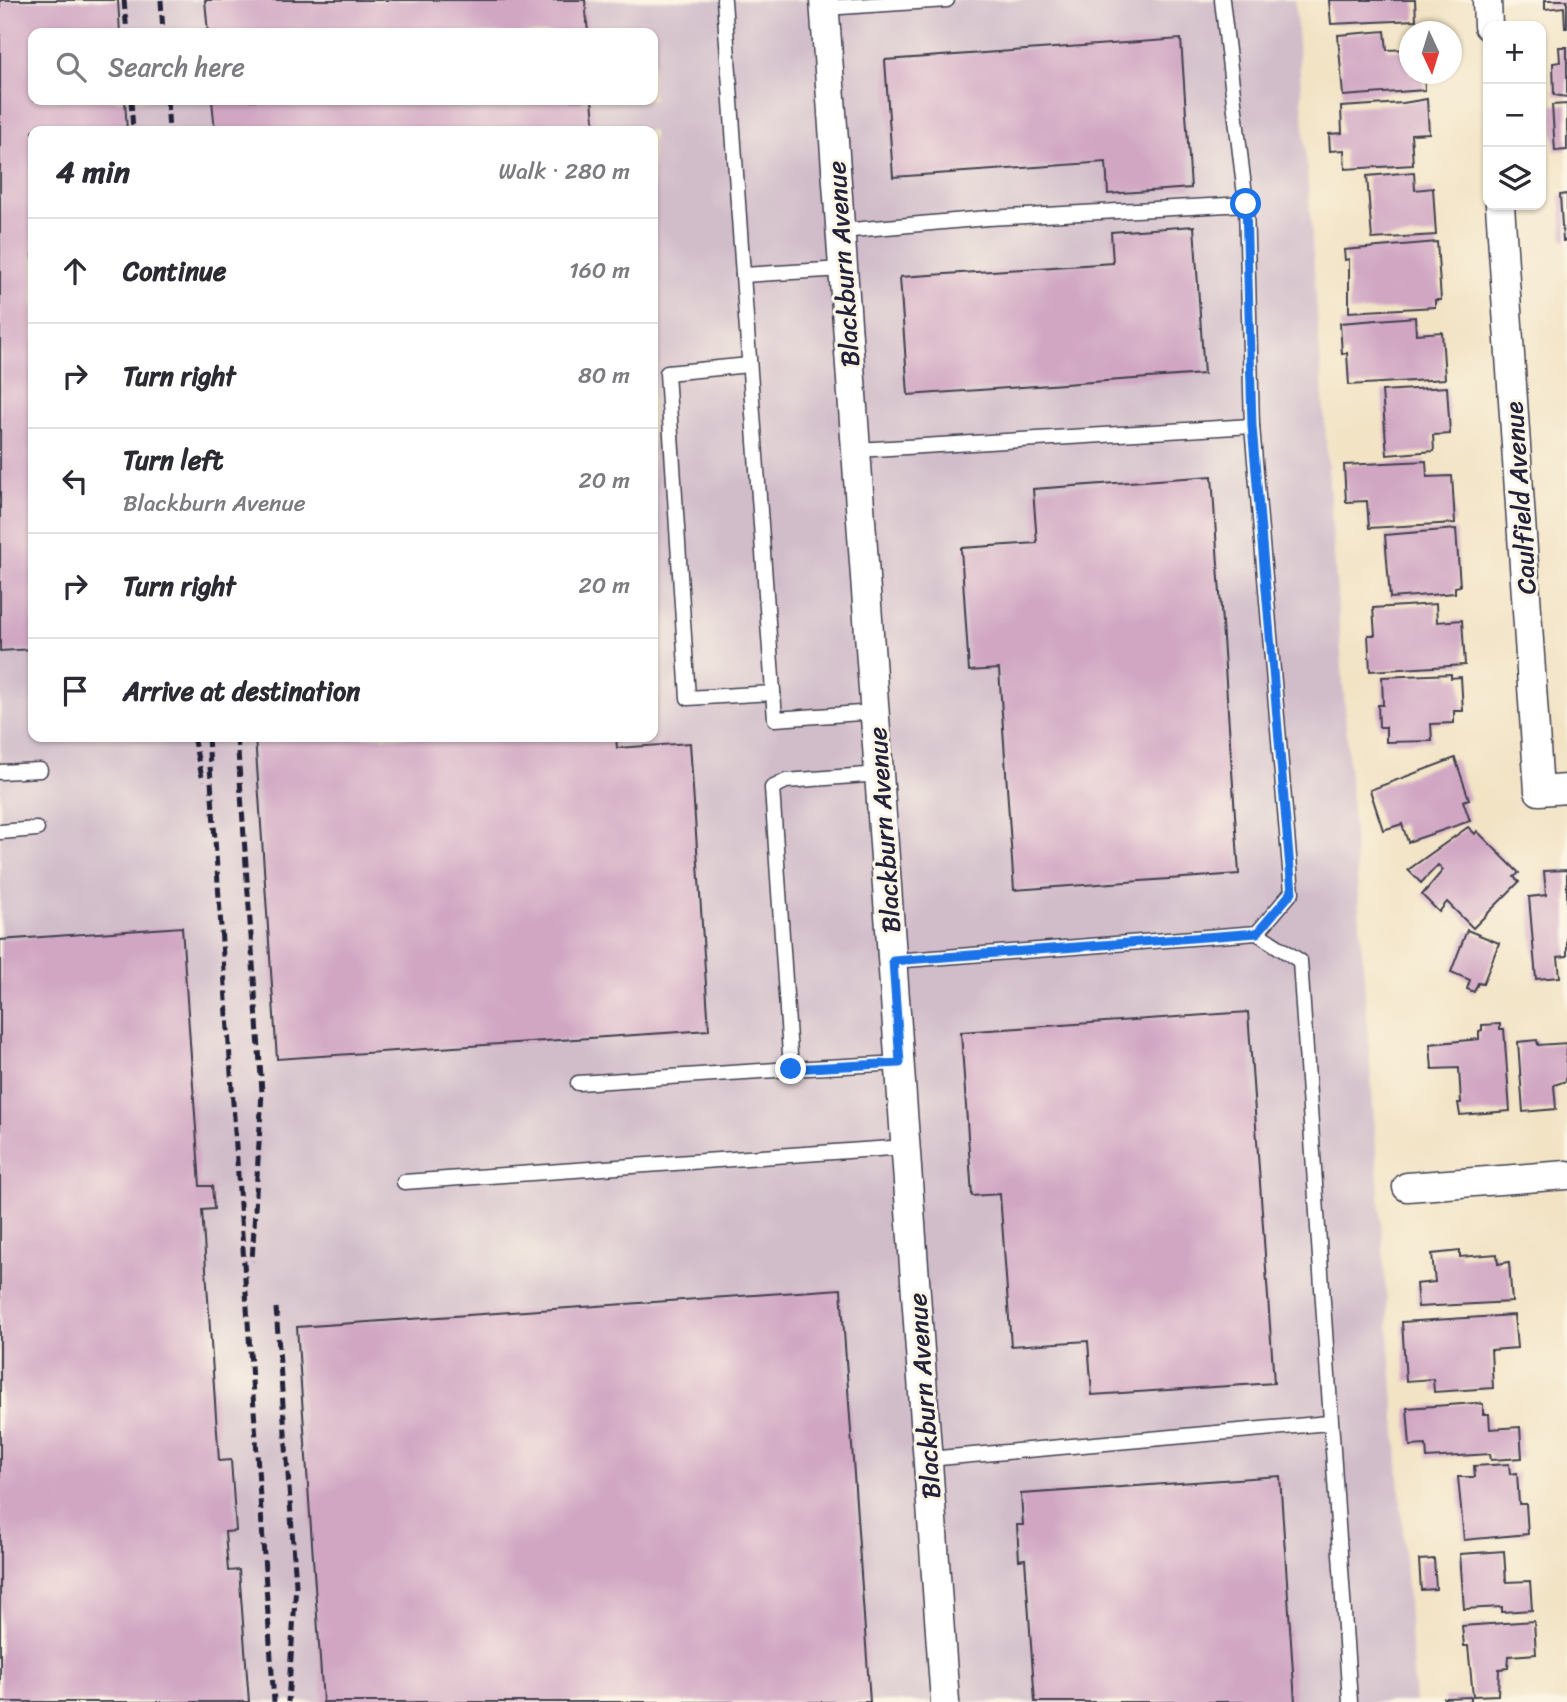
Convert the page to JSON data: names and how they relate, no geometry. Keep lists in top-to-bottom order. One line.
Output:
{"streets":{"street":["Blackburn Avenue","Caulfield Avenue"]},"north":"bottom","page":{"map_buttons":["+","−"],"search":"Search here","heading":["4 min","Walk · 280 m"],"list":[["Continue","160 m"],["Turn right","80 m"],["Turn left","Blackburn Avenue","20 m"],["Turn right","20 m"],"Arrive at destination"]}}
